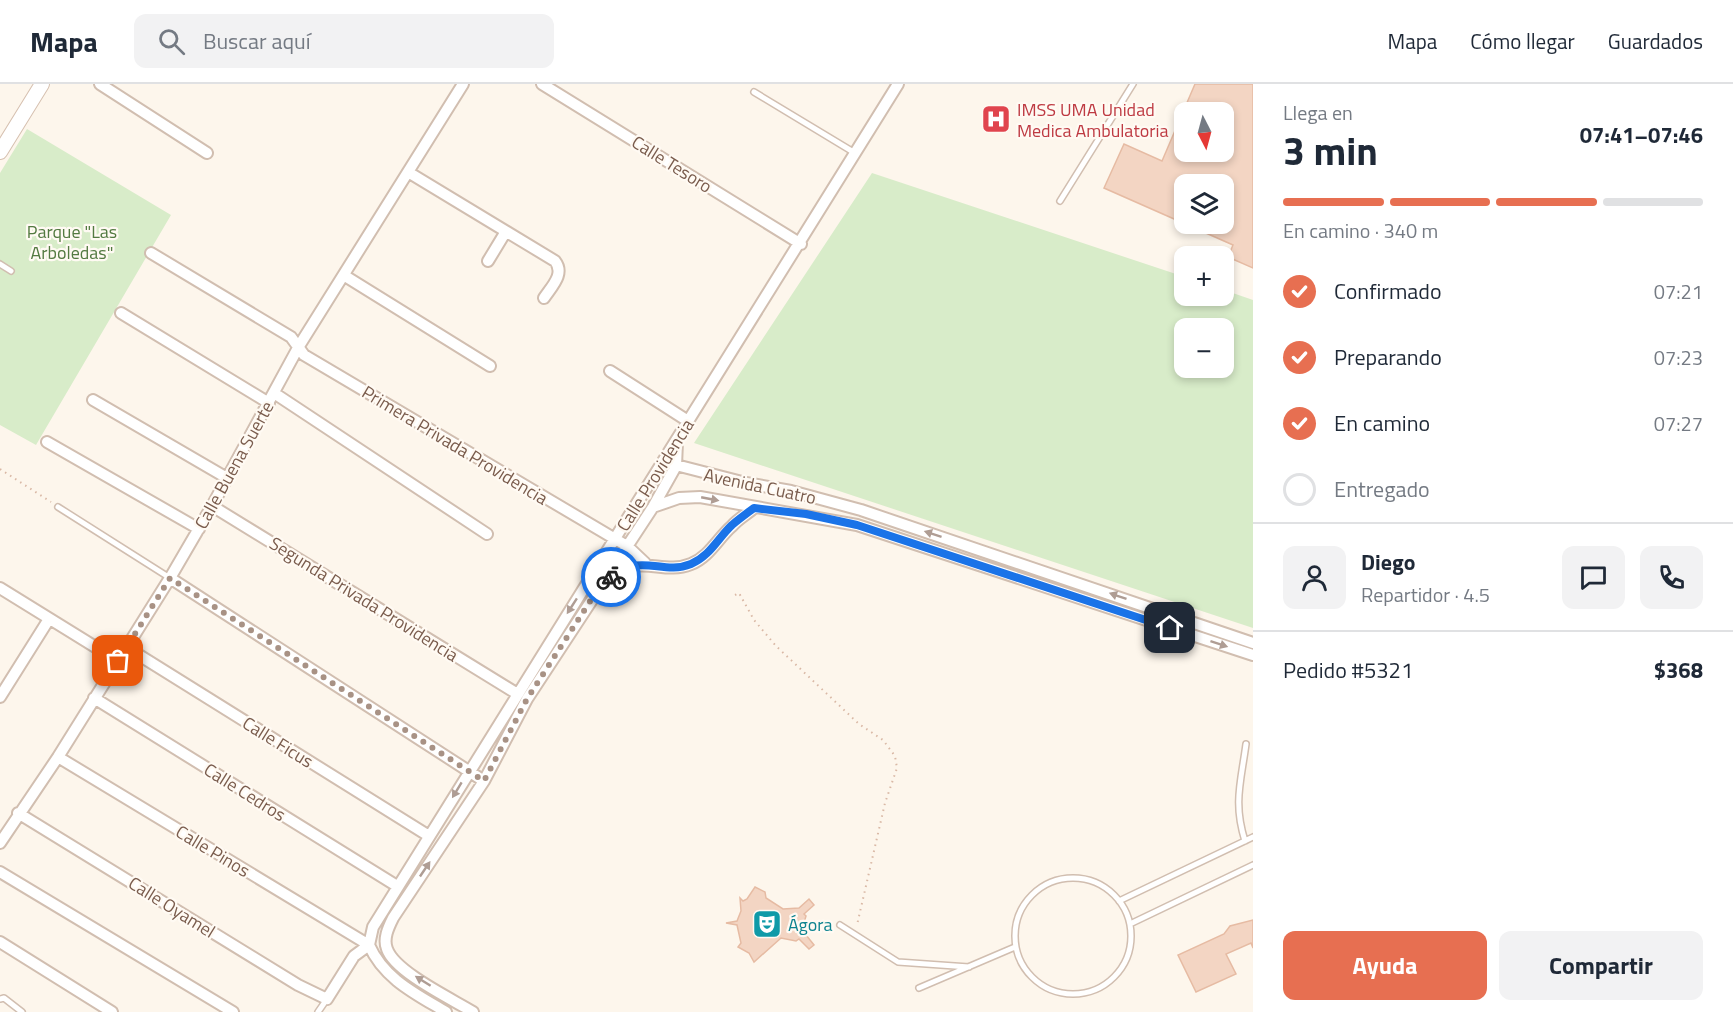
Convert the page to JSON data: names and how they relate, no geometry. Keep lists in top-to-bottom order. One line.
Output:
{"streets":{"street":["Calle Tesoro","Primera Privada Providencia","Calle Buena Suerte","Calle Providencia","Avenida Cuatro","Segunda Privada Providencia","Calle Ficus","Calle Cedros","Calle Pinos","Calle Oyamel"]},"crossings":[["Calle Tesoro","Calle Providencia"],["Primera Privada Providencia","Calle Buena Suerte"],["Primera Privada Providencia","Calle Providencia"],["Primera Privada Providencia","Avenida Cuatro"],["Calle Buena Suerte","Segunda Privada Providencia"],["Calle Buena Suerte","Calle Ficus"],["Calle Buena Suerte","Calle Cedros"],["Calle Buena Suerte","Calle Pinos"],["Calle Buena Suerte","Calle Oyamel"],["Calle Providencia","Avenida Cuatro"],["Calle Providencia","Segunda Privada Providencia"],["Calle Providencia","Calle Ficus"],["Calle Providencia","Calle Cedros"],["Calle Providencia","Calle Pinos"]],"parks":["Parque \"Las Arboledas\""],"places":{"hospital":["IMSS UMA Unidad Medica Ambulatoria"],"theatre":["Ágora"]},"north":"bottom","page":{"header":"Mapa","search":"Buscar aquí","nav":["Mapa","Cómo llegar","Guardados"],"heading":["3 min","Llega en","07:41–07:46"],"panel":["Diego","Repartidor · 4.5","Pedido #5321","$368"],"map_buttons":["+","−"],"bar":"En camino · 340 m","list":[["Confirmado","07:21"],["Preparando","07:23"],["En camino","07:27"],"Entregado"],"buttons":["Ayuda","Compartir"]}}
